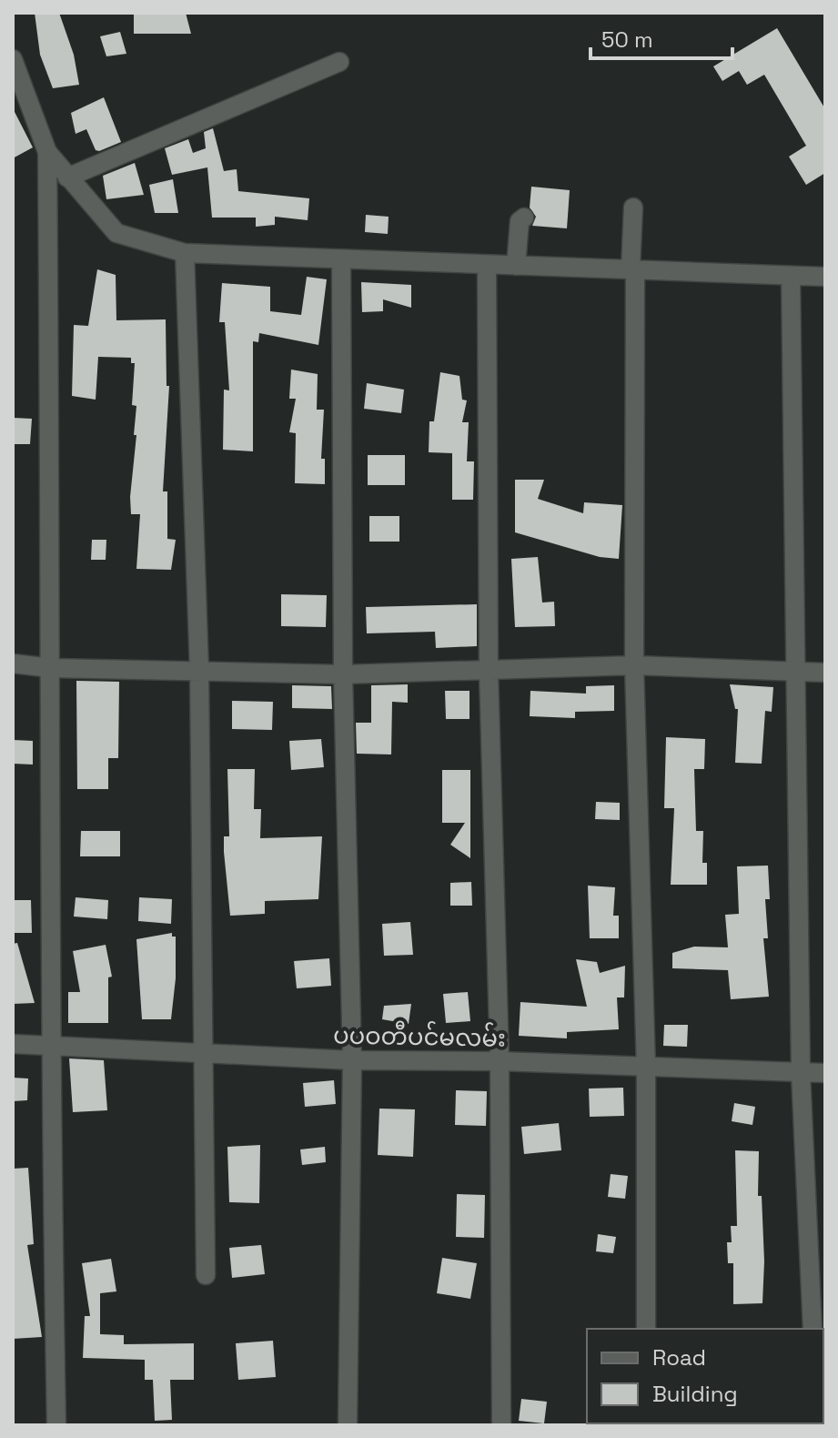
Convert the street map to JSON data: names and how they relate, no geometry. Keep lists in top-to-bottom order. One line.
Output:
{"streets":{"street":["ပပဝတီပင်မလမ်း"]},"legend":["Road","Building"],"scale_bar":"50 m"}
